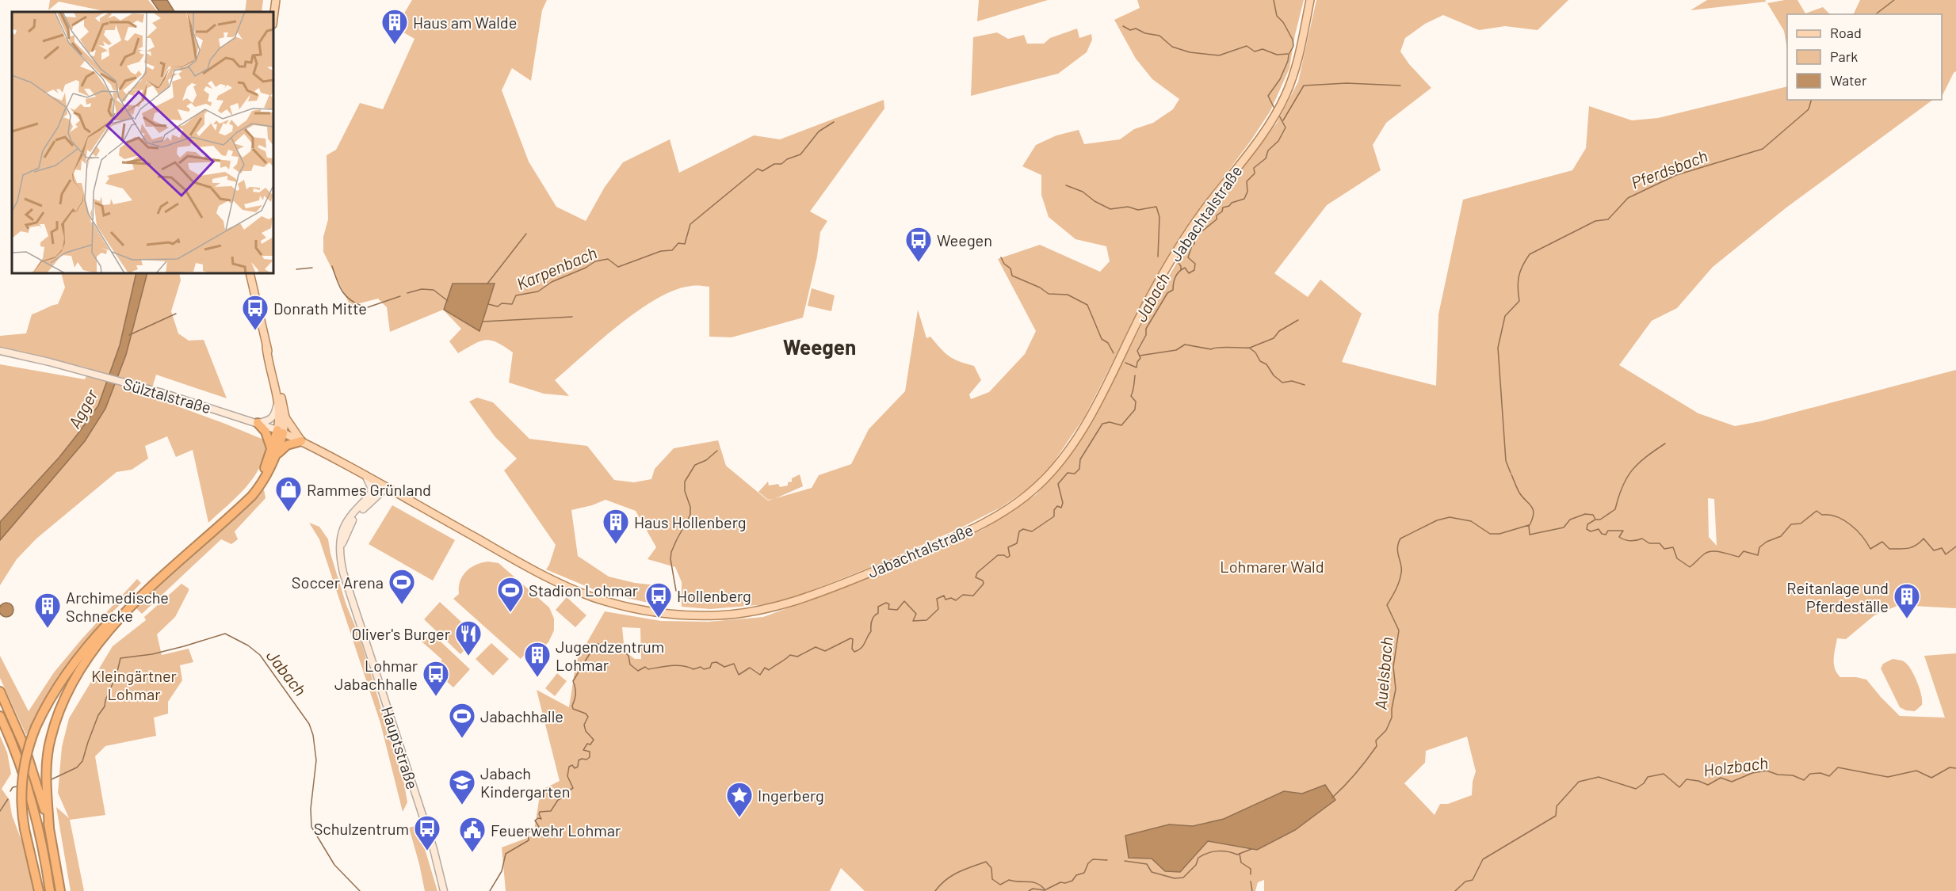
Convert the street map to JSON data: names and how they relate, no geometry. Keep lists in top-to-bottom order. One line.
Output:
{"streets":{"main road":["Jabachtalstraße","Sülztalstraße","Hauptstraße"]},"crossings":[["Jabachtalstraße","Sülztalstraße"]],"districts":["Weegen"],"water":["Pferdsbach","Karpenbach","Jabach","Agger","Auelsbach","Holzbach"],"parks":["Lohmarer Wald","Kleingärtner Lohmar"],"places":{"building":["Haus am Walde","Haus Hollenberg","Reitanlage und Pferdeställe","Archimedische Schnecke","Jugendzentrum Lohmar"],"bus stop":["Weegen","Donrath Mitte","Hollenberg","Lohmar Jabachhalle","Schulzentrum"],"shop":["Rammes Grünland"],"sports":["Soccer Arena","Stadion Lohmar","Jabachhalle"],"restaurant":["Oliver's Burger"],"school or university":["Jabach Kindergarten"],"place":["Ingerberg"],"public building":["Feuerwehr Lohmar"]},"legend":["Road","Park","Water"]}
